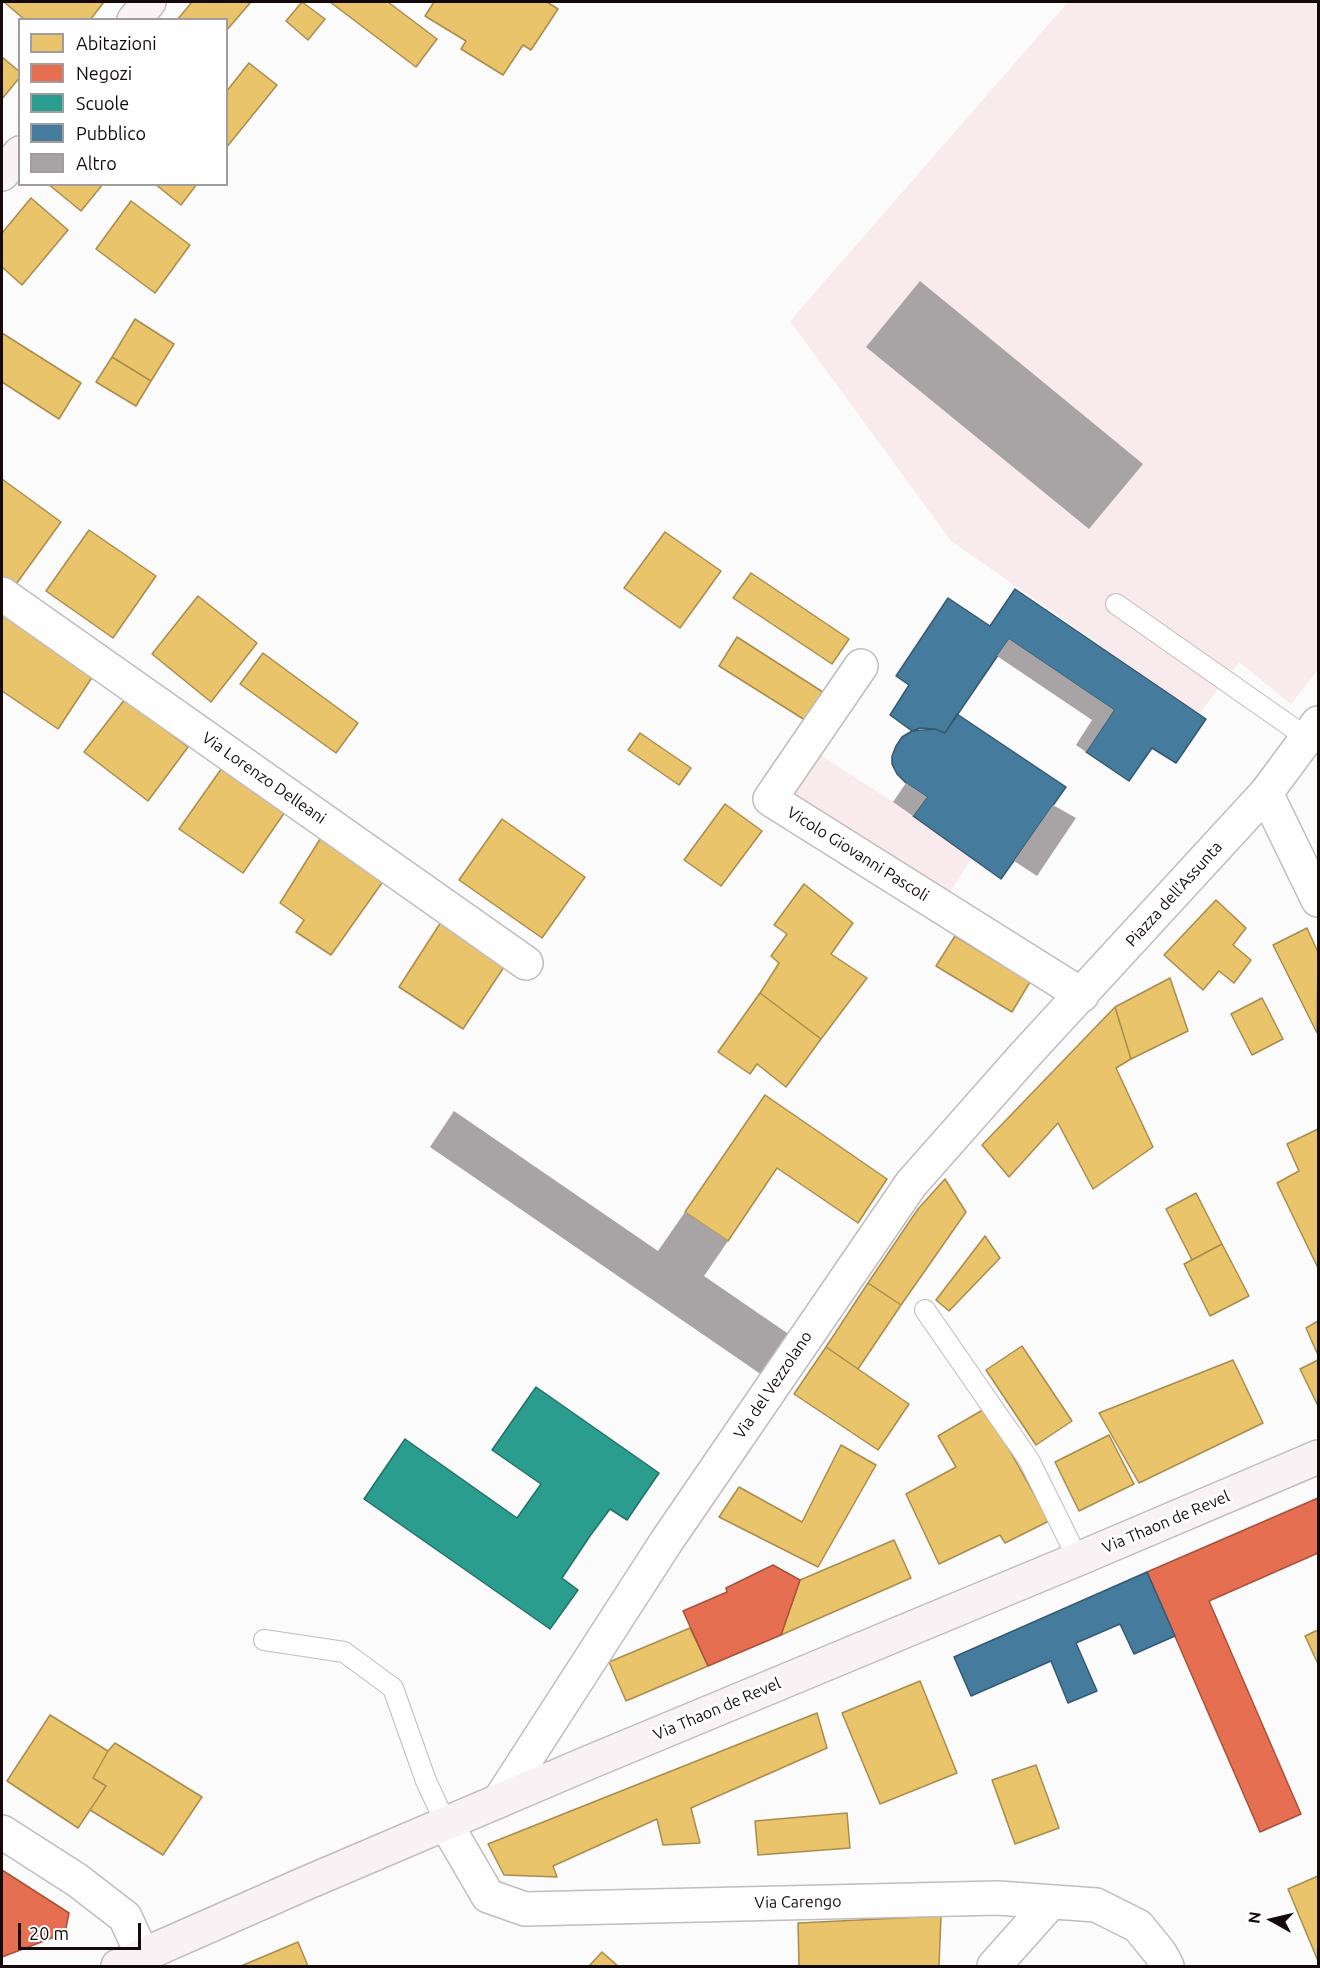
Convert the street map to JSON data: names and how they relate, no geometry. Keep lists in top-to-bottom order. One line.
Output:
{"streets":{"main road":["Via Thaon de Revel"],"street":["Via Lorenzo Delleani","Vicolo Giovanni Pascoli","Piazza dell'Assunta","Via del Vezzolano","Via Carengo"]},"crossings":[["Vicolo Giovanni Pascoli","Piazza dell'Assunta"],["Vicolo Giovanni Pascoli","Via del Vezzolano"],["Piazza dell'Assunta","Via del Vezzolano"],["Via del Vezzolano","Via Thaon de Revel"],["Via Thaon de Revel","Via Carengo"]],"legend":["Abitazioni","Negozi","Scuole","Pubblico","Altro"],"scale_bar":"20 m","north":"left"}
